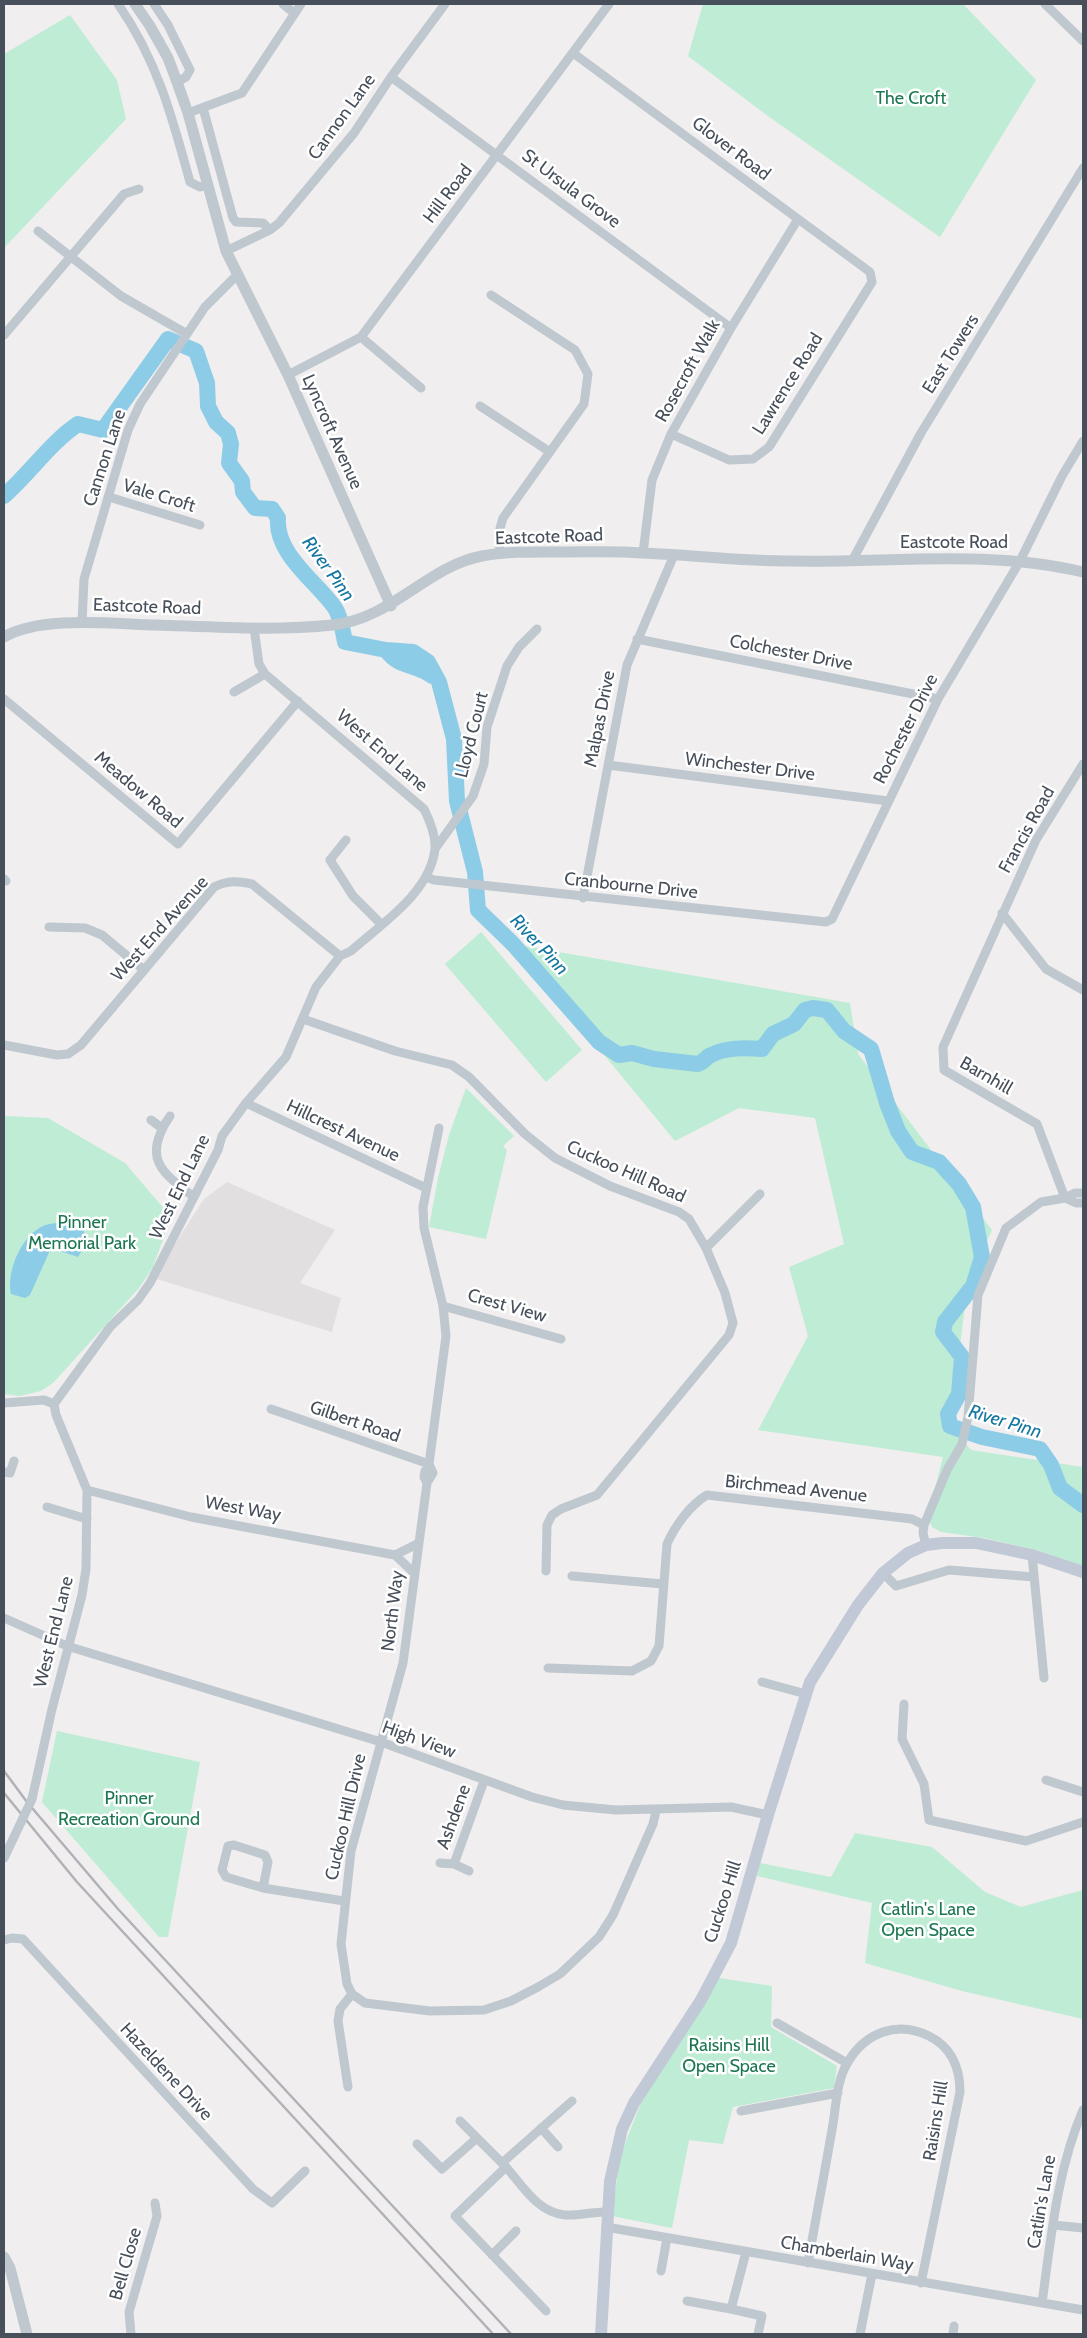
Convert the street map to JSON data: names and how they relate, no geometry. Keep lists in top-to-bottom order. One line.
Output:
{"streets":{"main road":["Cuckoo Hill"],"street":["Cannon Lane","Glover Road","St Ursula Grove","Hill Road","East Towers","Rosecroft Walk","Lawrence Road","Lyncroft Avenue","Vale Croft","Eastcote Road","Colchester Drive","Malpas Drive","Rochester Drive","Lloyd Court","West End Lane","Winchester Drive","Meadow Road","Francis Road","Cranbourne Drive","West End Avenue","Barnhill","Hillcrest Avenue","Cuckoo Hill Road","Crest View","Gilbert Road","Birchmead Avenue","West Way","North Way","High View","Cuckoo Hill Drive","Ashdene","Hazeldene Drive","Raisins Hill","Catlin's Lane","Chamberlain Way","Bell Close"]},"crossings":[["Cannon Lane","St Ursula Grove"],["Cannon Lane","Lyncroft Avenue"],["Cannon Lane","Vale Croft"],["Cannon Lane","Eastcote Road"],["Glover Road","Hill Road"],["Glover Road","Rosecroft Walk"],["Glover Road","Lawrence Road"],["St Ursula Grove","Hill Road"],["St Ursula Grove","Rosecroft Walk"],["Hill Road","Lyncroft Avenue"],["East Towers","Eastcote Road"],["Rosecroft Walk","Lawrence Road"],["Rosecroft Walk","Eastcote Road"],["Lyncroft Avenue","Eastcote Road"],["Eastcote Road","Malpas Drive"],["Eastcote Road","Rochester Drive"],["Colchester Drive","Malpas Drive"],["Colchester Drive","Rochester Drive"],["Malpas Drive","Winchester Drive"],["Malpas Drive","Cranbourne Drive"],["Rochester Drive","Winchester Drive"],["Rochester Drive","Cranbourne Drive"],["Lloyd Court","West End Lane"],["West End Lane","Meadow Road"],["West End Lane","Cranbourne Drive"],["West End Lane","West End Avenue"],["West End Lane","Hillcrest Avenue"],["West End Lane","Cuckoo Hill Road"],["West End Lane","West Way"],["West End Lane","High View"],["Francis Road","Barnhill"],["Gilbert Road","North Way"],["North Way","High View"],["North Way","Cuckoo Hill Drive"],["High View","Cuckoo Hill Drive"],["High View","Ashdene"],["High View","Cuckoo Hill"],["Cuckoo Hill","Chamberlain Way"],["Raisins Hill","Chamberlain Way"],["Catlin's Lane","Chamberlain Way"]],"water":["River Pinn"],"parks":["The Croft","Pinner Memorial Park","Pinner Recreation Ground","Catlin's Lane Open Space","Raisins Hill Open Space"]}
